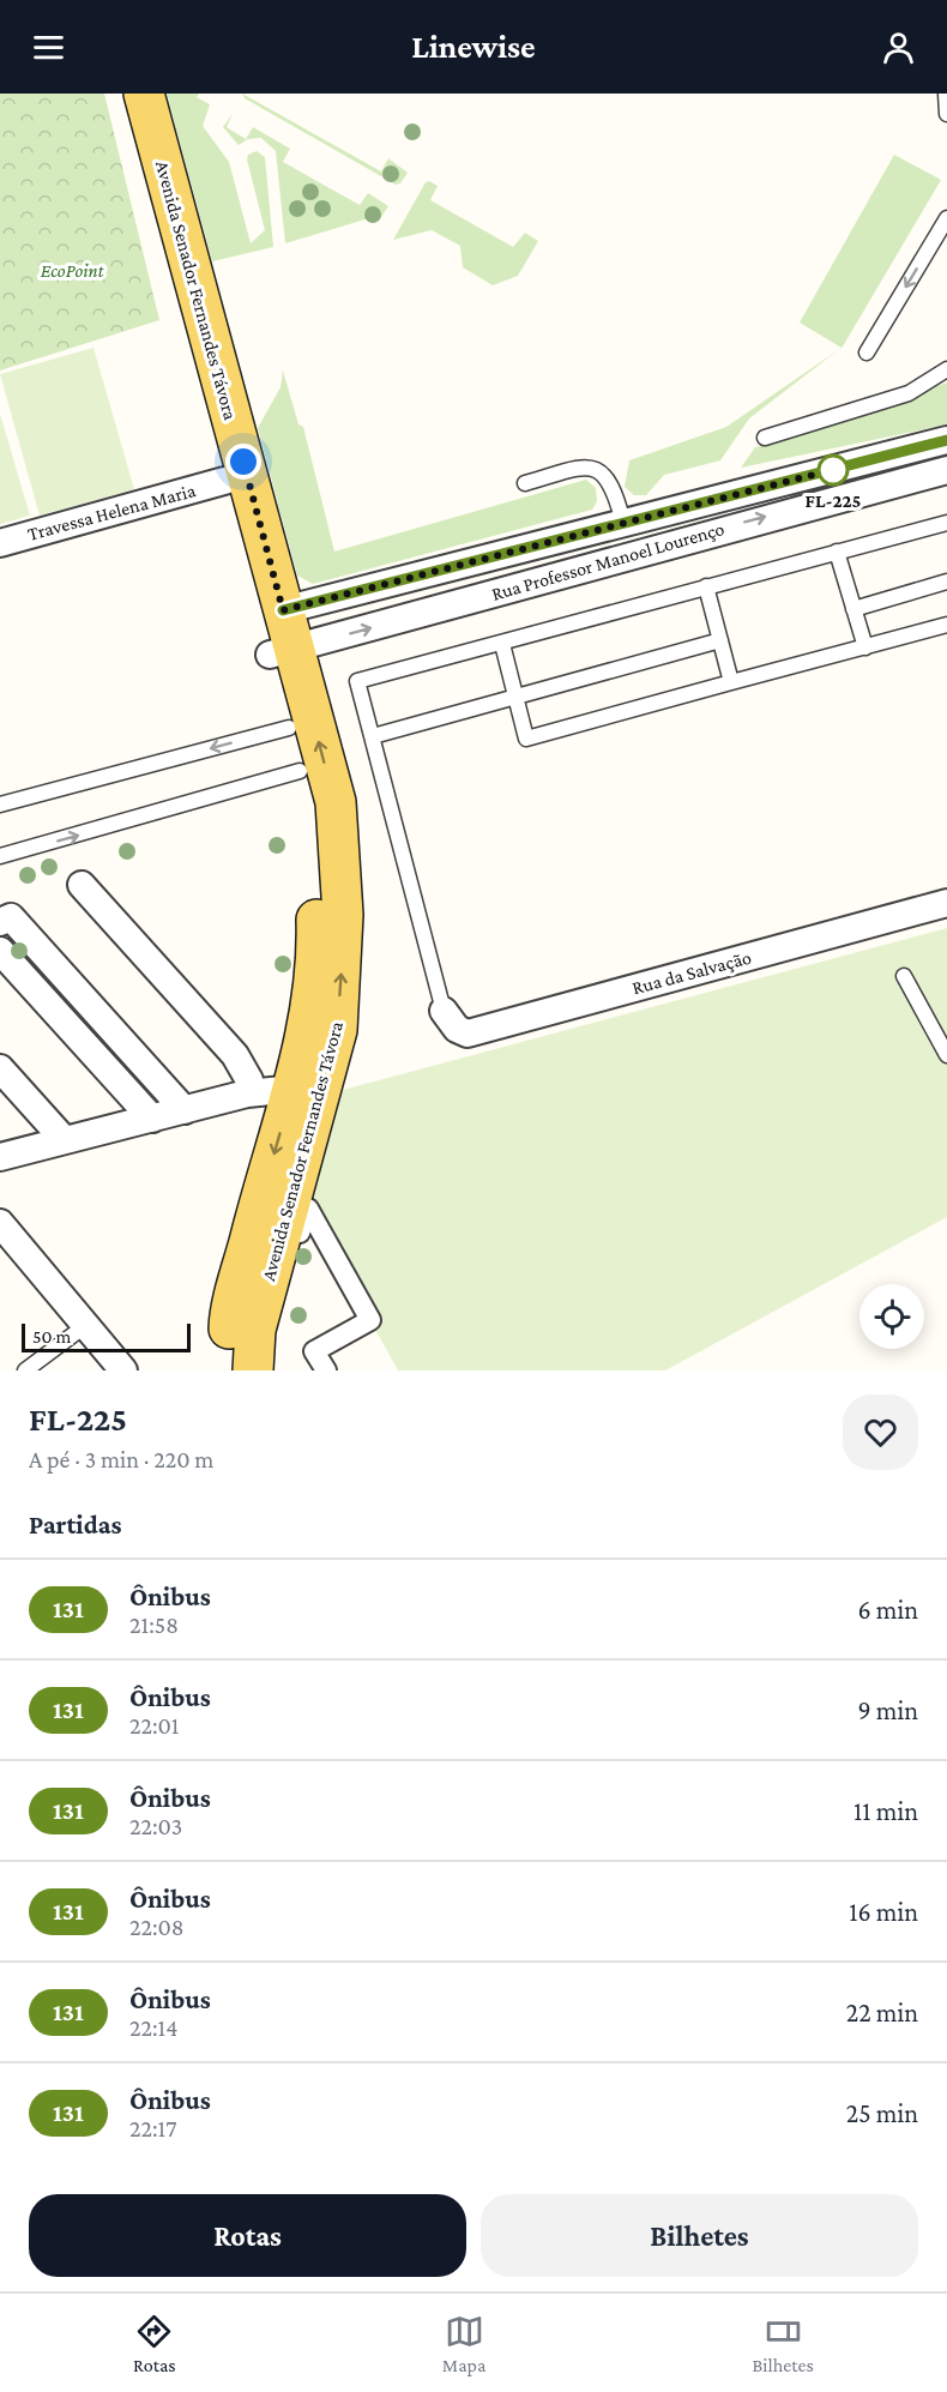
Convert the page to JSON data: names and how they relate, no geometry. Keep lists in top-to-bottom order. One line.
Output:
{"streets":{"main road":["Avenida Senador Fernandes Távora"],"street":["Travessa Helena Maria","Rua Professor Manoel Lourenço","Rua da Salvação"]},"crossings":[["Avenida Senador Fernandes Távora","Travessa Helena Maria"],["Avenida Senador Fernandes Távora","Rua Professor Manoel Lourenço"]],"parks":["EcoPoint"],"places":["FL-225"],"lines":["bus line 131"],"scale_bar":"50 m","page":{"header":"Linewise","scale":"50 m","heading":[["FL-225","A pé · 3 min · 220 m"],"Partidas"],"list":[{"mark":"131","name":"Ônibus","note":"21:58","value":"6 min"},{"mark":"131","name":"Ônibus","note":"22:01","value":"9 min"},{"mark":"131","name":"Ônibus","note":"22:03","value":"11 min"},{"mark":"131","name":"Ônibus","note":"22:08","value":"16 min"},{"mark":"131","name":"Ônibus","note":"22:14","value":"22 min"},{"mark":"131","name":"Ônibus","note":"22:17","value":"25 min"}],"buttons":["Rotas","Bilhetes"],"tabs":["Rotas","Mapa","Bilhetes"]}}
